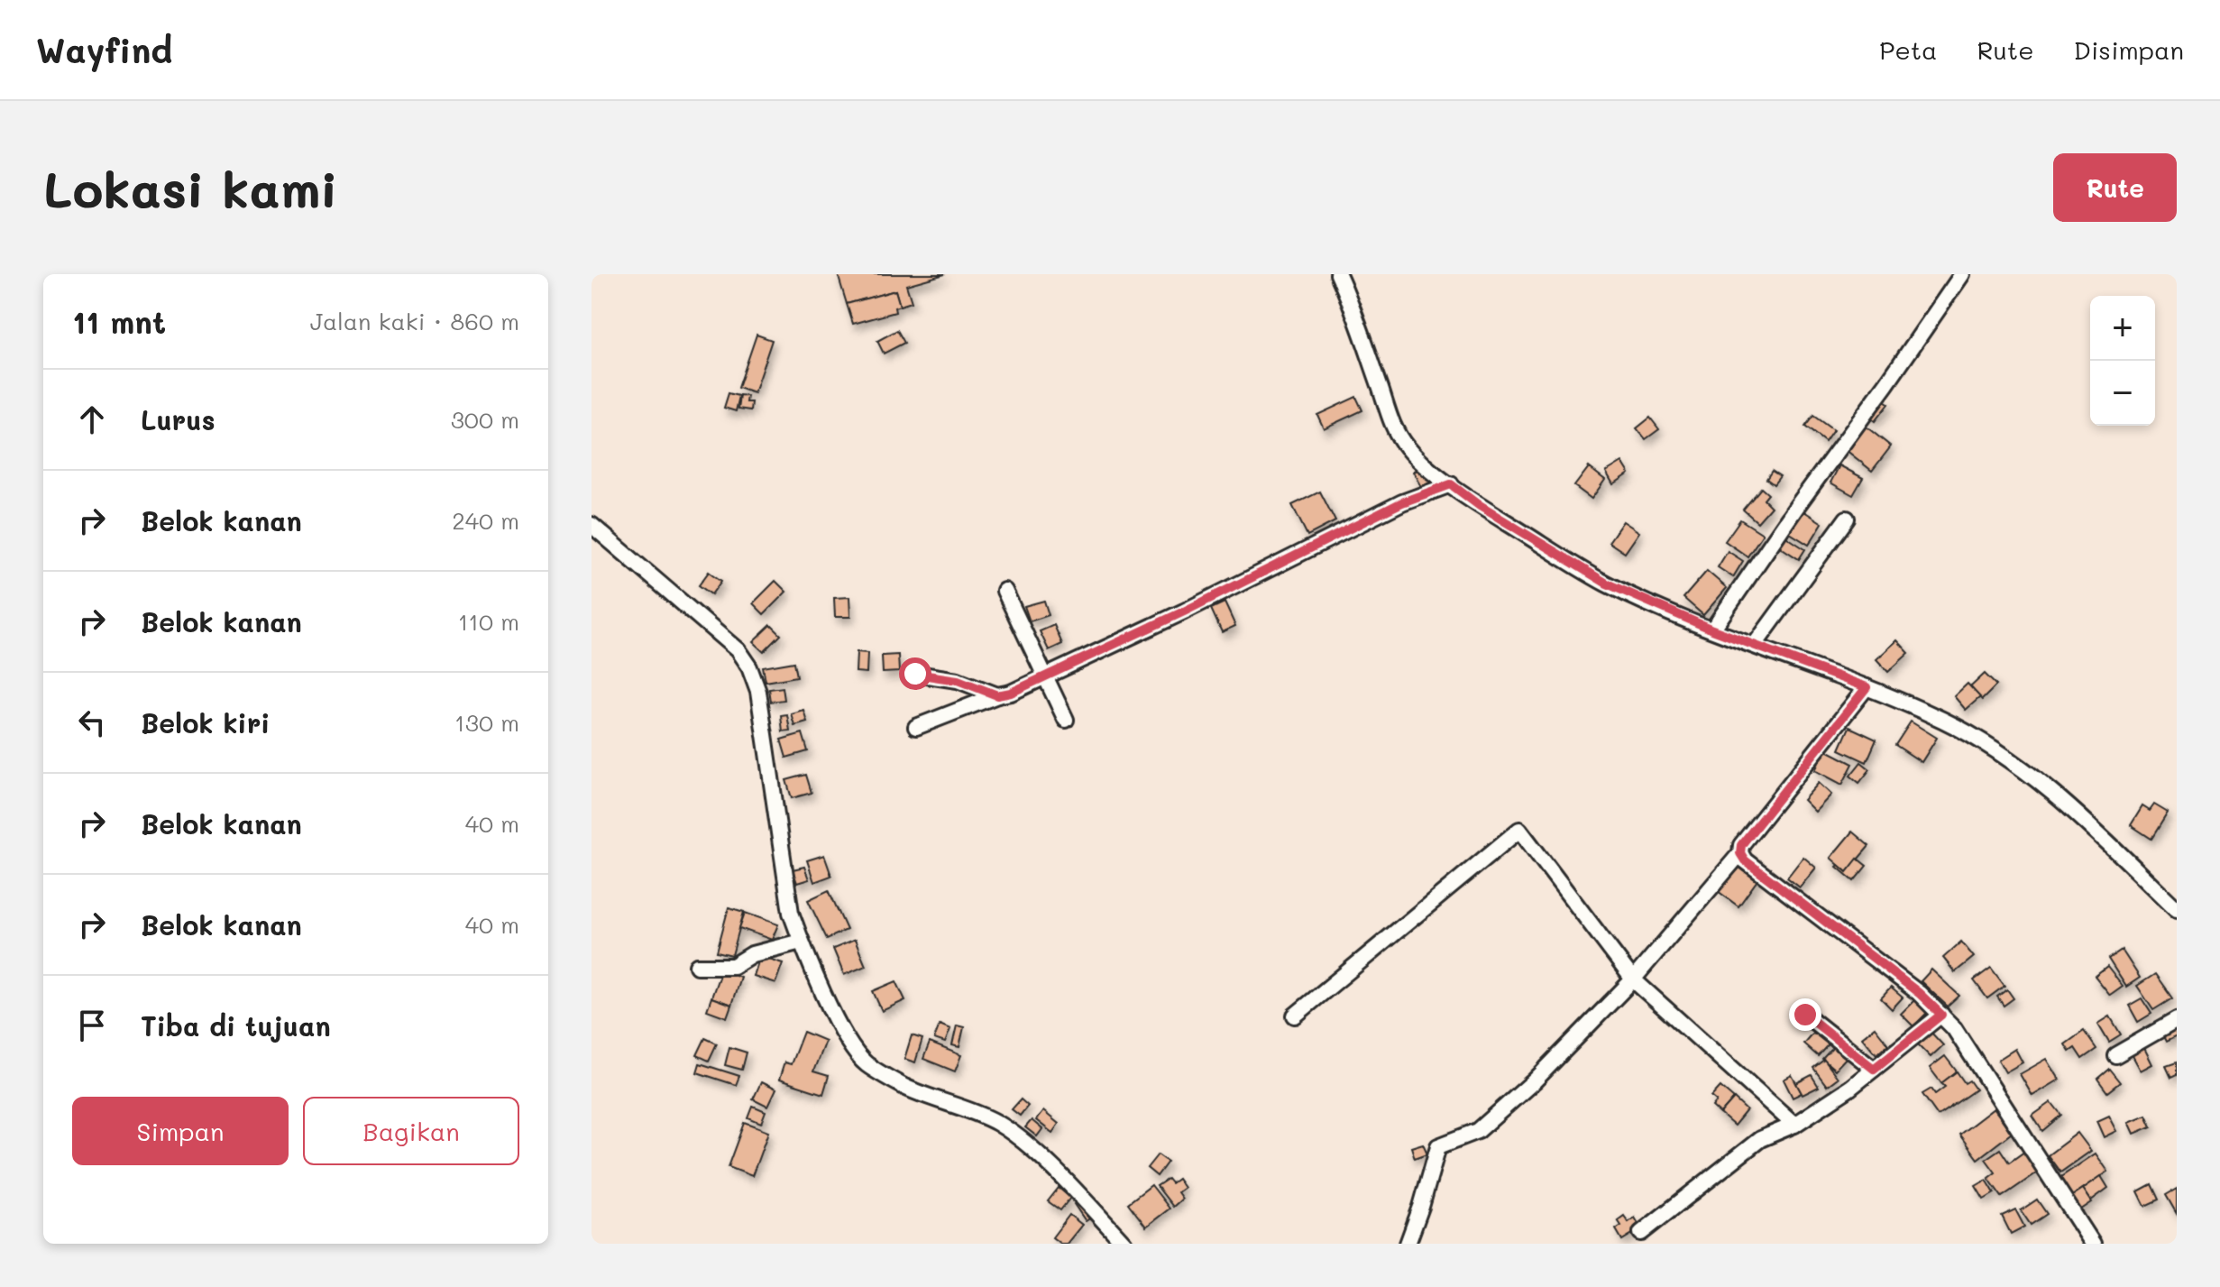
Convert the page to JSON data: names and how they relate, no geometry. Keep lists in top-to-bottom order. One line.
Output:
{"page":{"header":"Wayfind","nav":["Peta","Rute","Disimpan"],"buttons":["Rute",["Simpan","Bagikan"]],"title":"Lokasi kami","heading":["11 mnt","Jalan kaki · 860 m"],"map_buttons":["+","−"],"list":[["Lurus","300 m"],["Belok kanan","240 m"],["Belok kanan","110 m"],["Belok kiri","130 m"],["Belok kanan","40 m"],["Belok kanan","40 m"],"Tiba di tujuan"]}}
